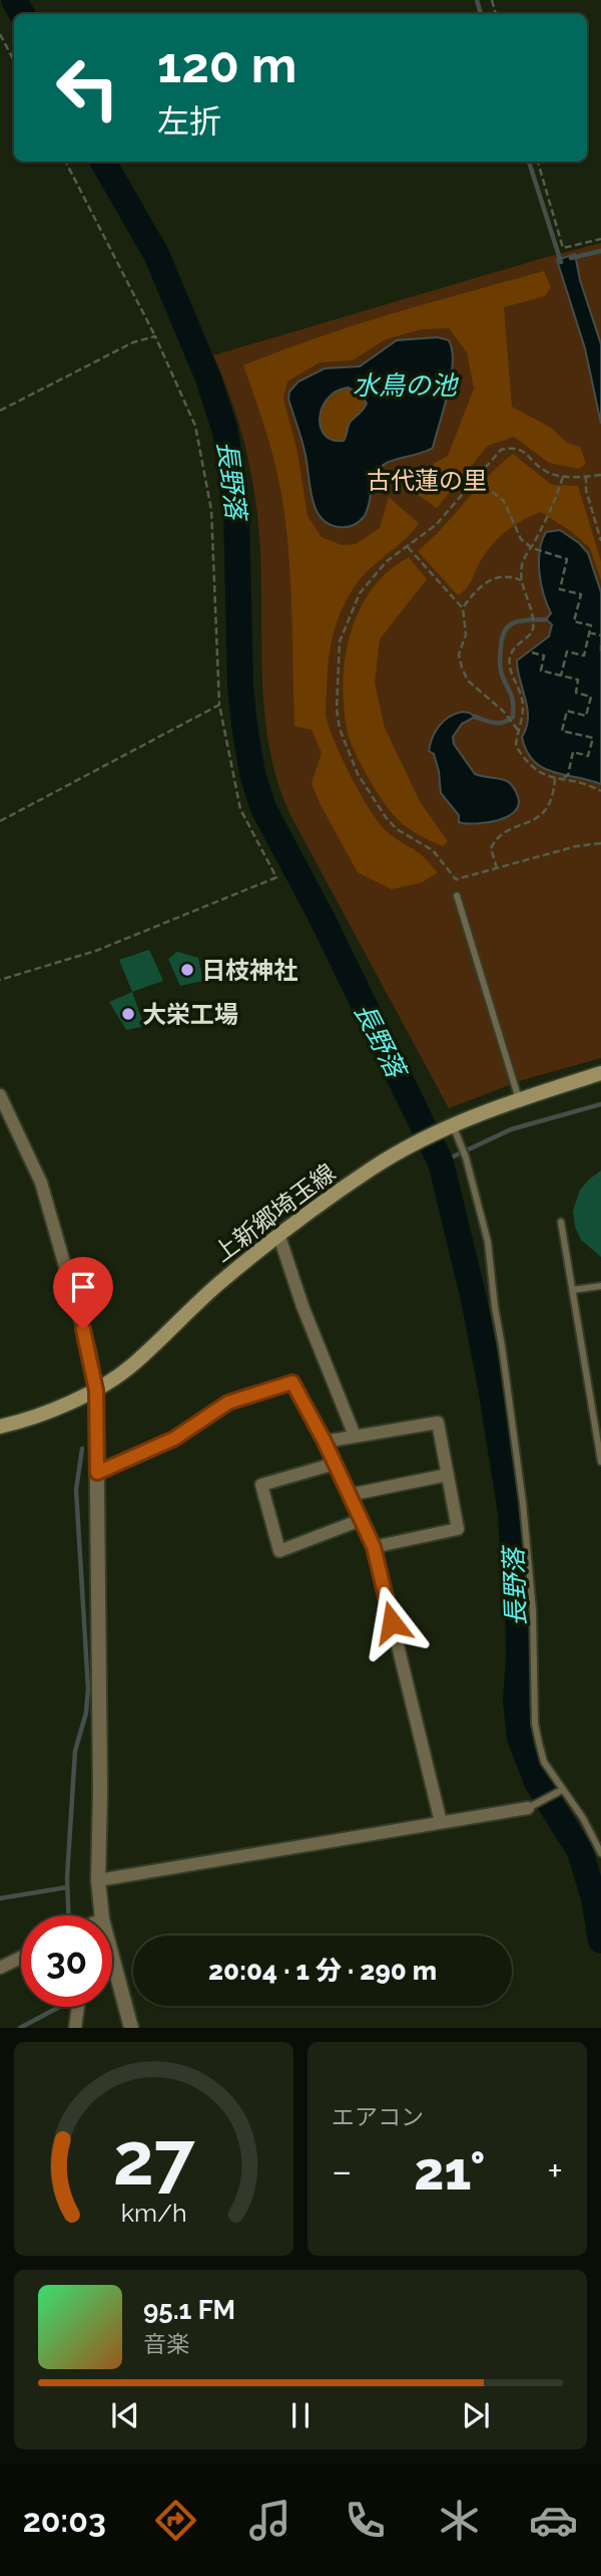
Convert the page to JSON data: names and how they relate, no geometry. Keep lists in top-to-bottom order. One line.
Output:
{"streets":{"main road":["上新郷埼玉線"]},"water":["水鳥の池","長野落"],"parks":["古代蓮の里"],"places":["日枝神社","大栄工場"],"page":{"turn":["120 m","左折"],"limit":"30","trip":"20:04 · 1 分 · 290 m","tile":"エアコン","heat":["−","21°","+"],"song":["95.1 FM","音楽"],"tabs":"20:03","gauge":["27","km/h"]}}
